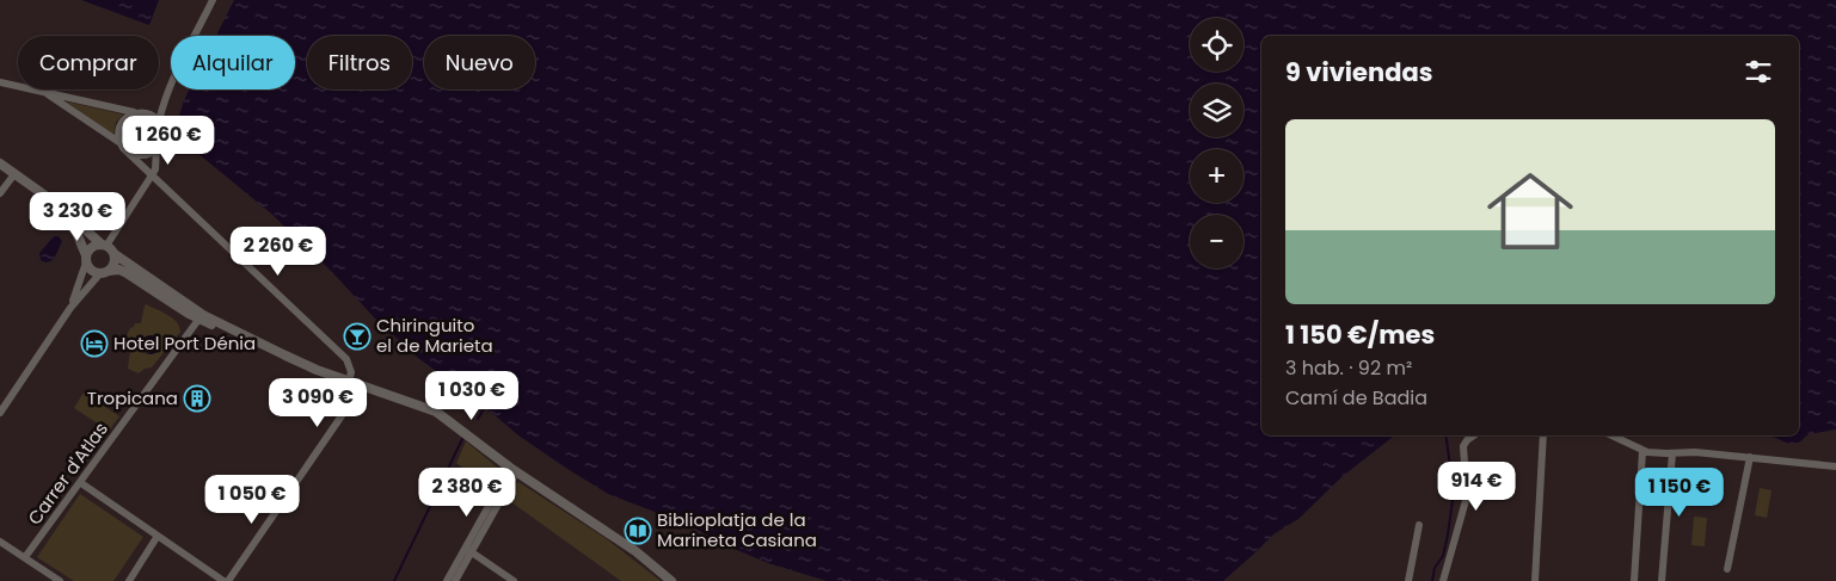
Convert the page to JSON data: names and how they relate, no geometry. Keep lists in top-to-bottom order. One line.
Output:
{"streets":{"street":["Carrer d'Atlas"]},"places":{"bar":["Chiringuito el de Marieta"],"hotel":["Hotel Port Dénia"],"building":["Tropicana"],"library":["Biblioplatja de la Marineta Casiana"]},"page":{"map_buttons":["+","−"],"chip":["Comprar","Alquilar","Filtros","Nuevo"],"heading":"9 viviendas","list":[{"name":"1 150 €/mes","note":"3 hab. · 92 m² · Camí de Badia"}],"price":["1 260 €","3 230 €","2 260 €","1 030 €","3 090 €","914 €","2 380 €","1 150 €","1 050 €"]}}
